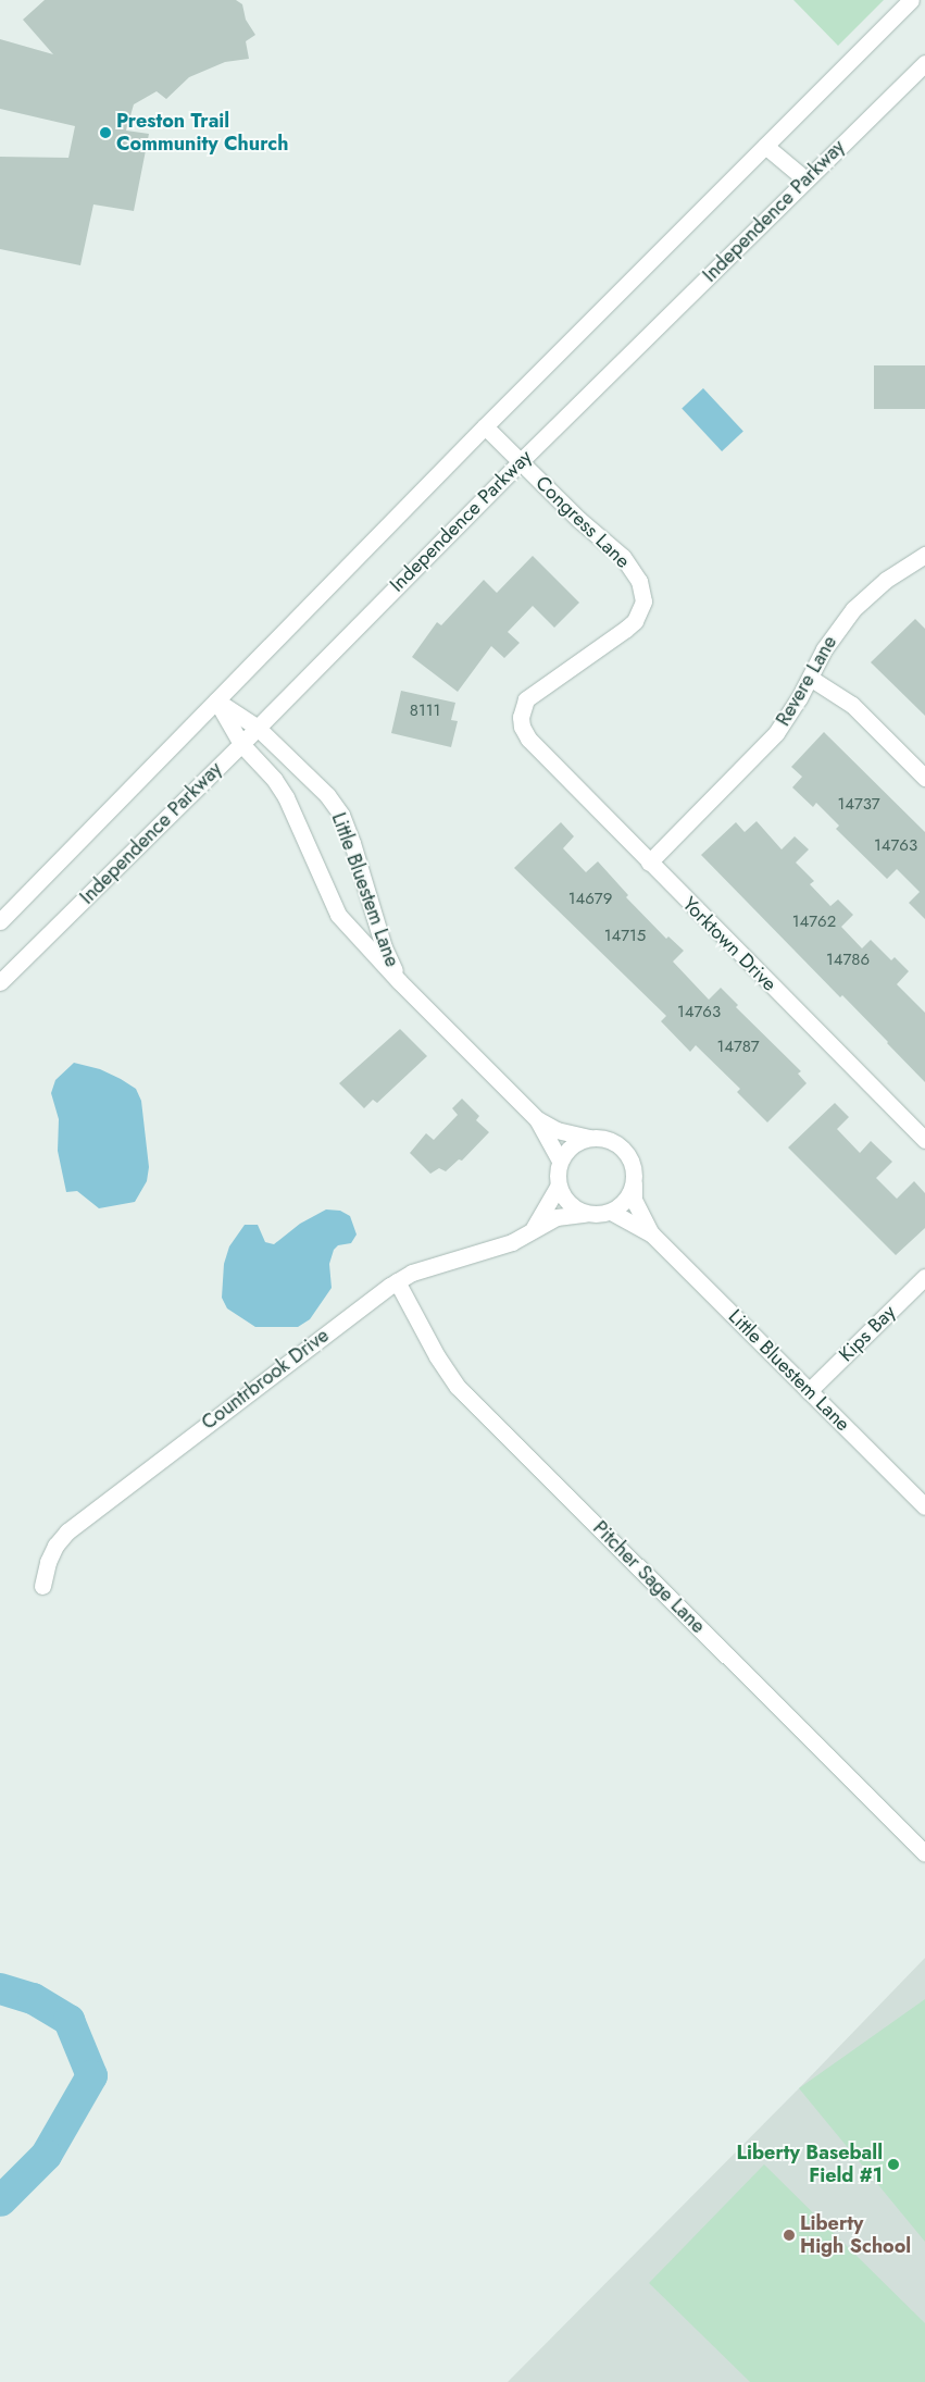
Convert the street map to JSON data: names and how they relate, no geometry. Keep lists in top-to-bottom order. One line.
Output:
{"streets":{"street":["Independence Parkway","Congress Lane","Revere Lane","Little Bluestem Lane","Yorktown Drive","Kips Bay","Countrbrook Drive","Pitcher Sage Lane"]},"crossings":[["Independence Parkway","Congress Lane"],["Independence Parkway","Little Bluestem Lane"],["Congress Lane","Yorktown Drive"],["Revere Lane","Yorktown Drive"],["Little Bluestem Lane","Kips Bay"],["Little Bluestem Lane","Countrbrook Drive"],["Countrbrook Drive","Pitcher Sage Lane"]],"places":["Preston Trail Community Church","Liberty Baseball Field #1","Liberty High School"],"house_numbers":["8111","14737","14763","14679","14762","14715","14786","14763","14787"]}
